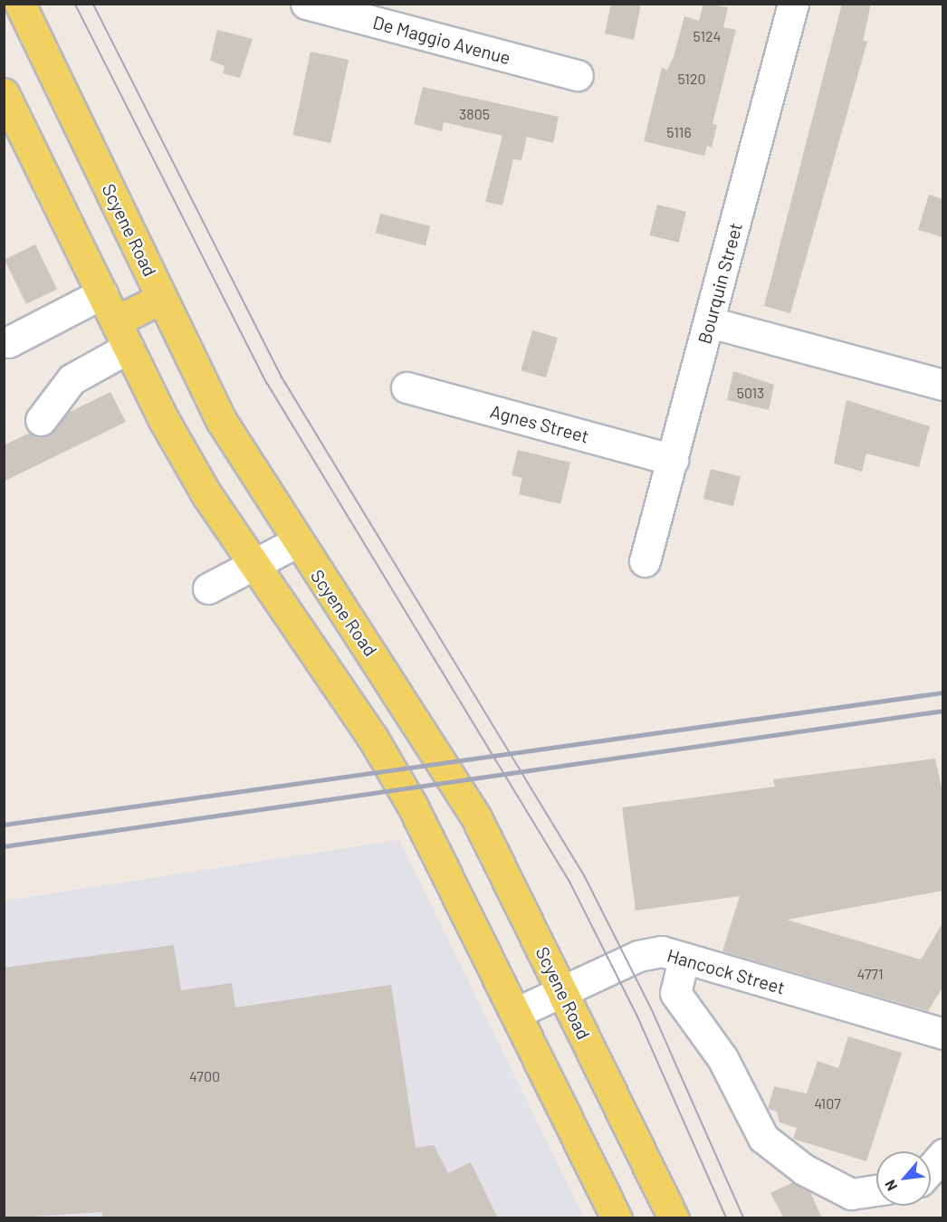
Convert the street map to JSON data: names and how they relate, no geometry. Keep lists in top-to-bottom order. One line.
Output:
{"streets":{"main road":["Scyene Road"],"street":["De Maggio Avenue","Bourquin Street","Agnes Street","Hancock Street"]},"crossings":[["Scyene Road","Hancock Street"],["Bourquin Street","Agnes Street"]],"house_numbers":["5124","5120","3805","5116","5013","4771","4700","4107"],"north":"bottom left"}
